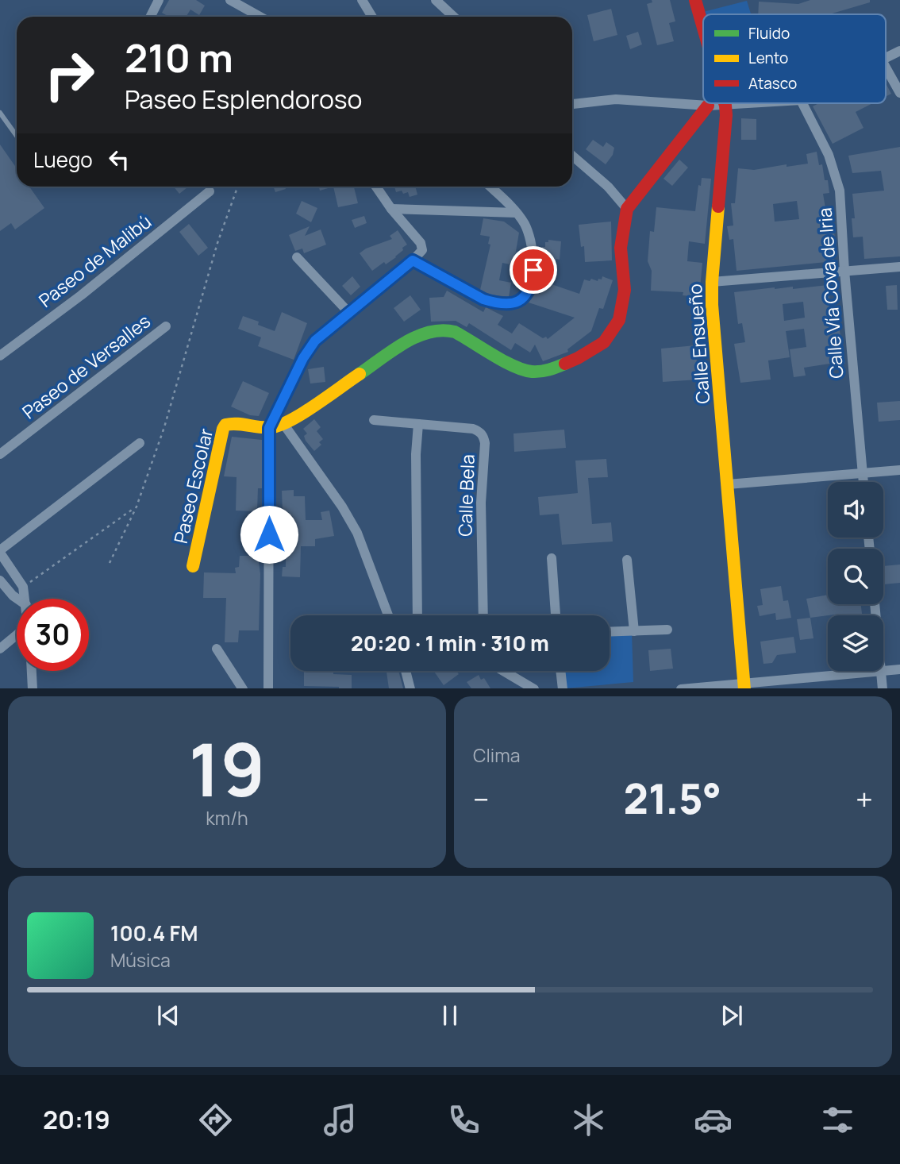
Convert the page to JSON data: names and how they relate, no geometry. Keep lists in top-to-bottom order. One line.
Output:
{"streets":{"street":["Paseo de Malibú","Calle Vía Cova de Iria","Calle Ensueño","Paseo de Versalles","Paseo Escolar","Calle Bela"]},"legend":["Fluido","Lento","Atasco"],"page":{"turn":["210 m","Paseo Esplendoroso"],"then":"Luego","limit":"30","trip":"20:20 · 1 min · 310 m","tile":[["19","km/h"],"Clima"],"heat":["−","21.5°","+"],"song":["100.4 FM","Música"],"tabs":"20:19"}}
